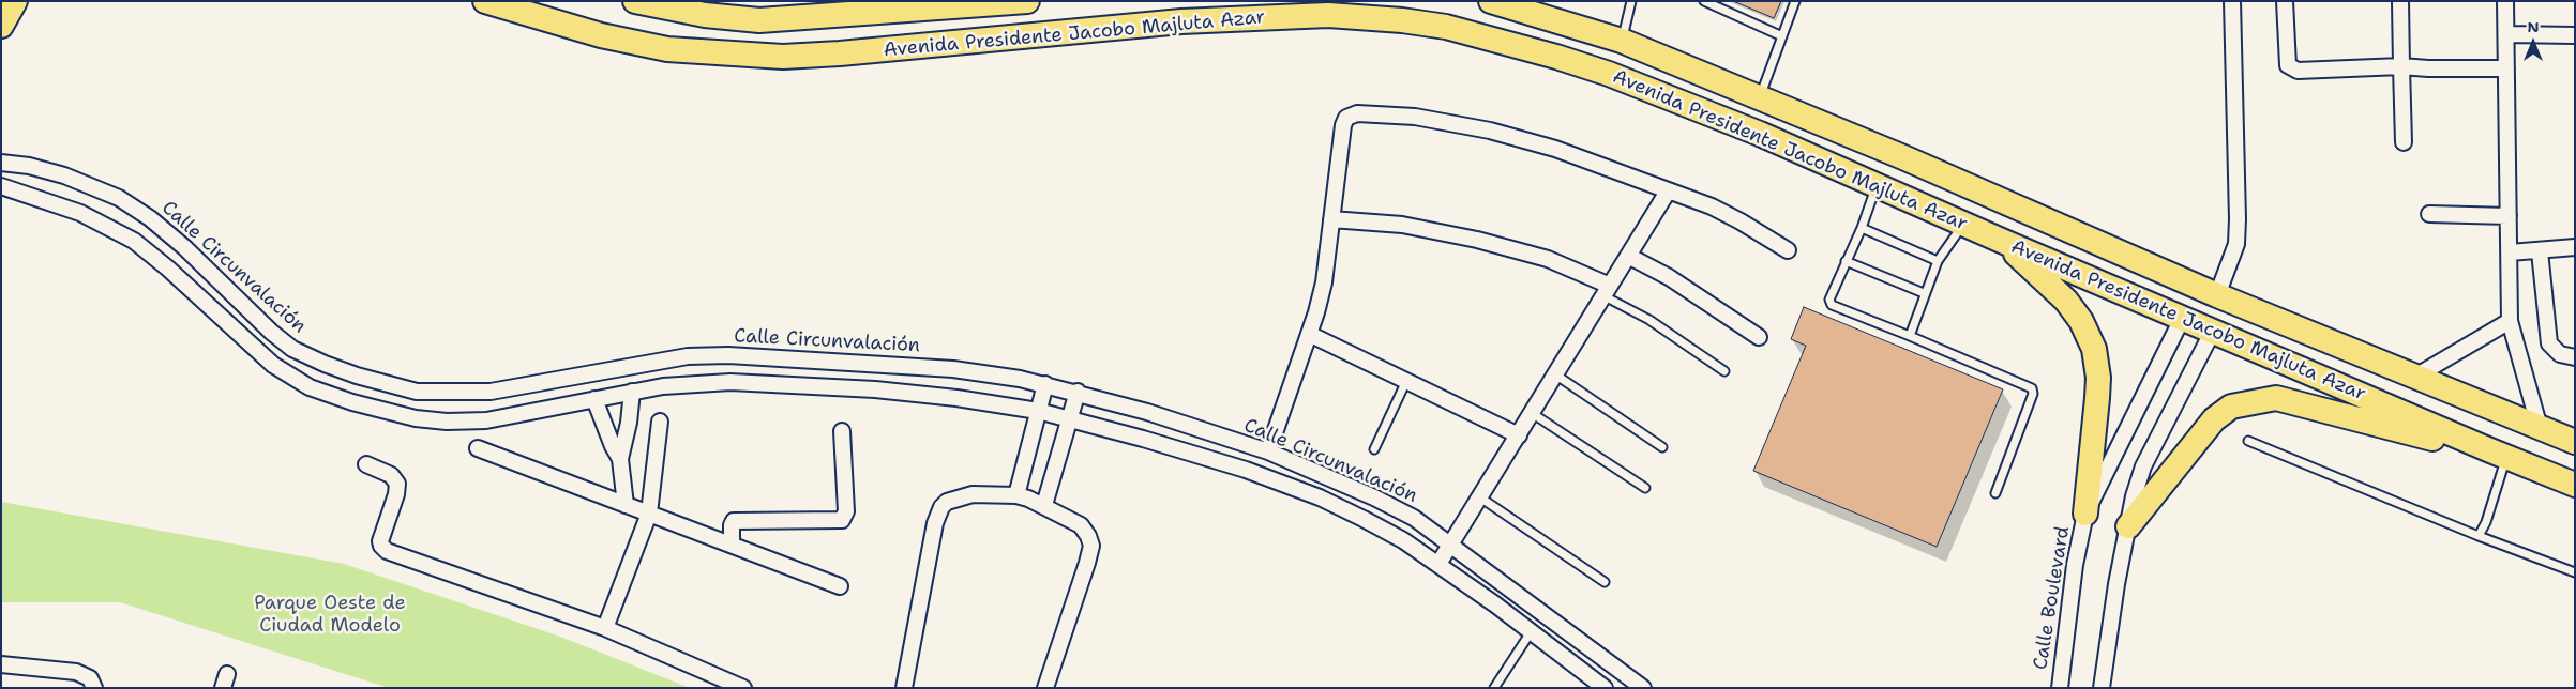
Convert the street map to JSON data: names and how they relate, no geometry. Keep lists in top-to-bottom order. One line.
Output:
{"streets":{"main road":["Avenida Presidente Jacobo Majluta Azar"],"street":["Calle Circunvalación","Calle Boulevard"]},"crossings":[["Avenida Presidente Jacobo Majluta Azar","Calle Boulevard"]],"parks":["Parque Oeste de Ciudad Modelo"],"north":"top"}
